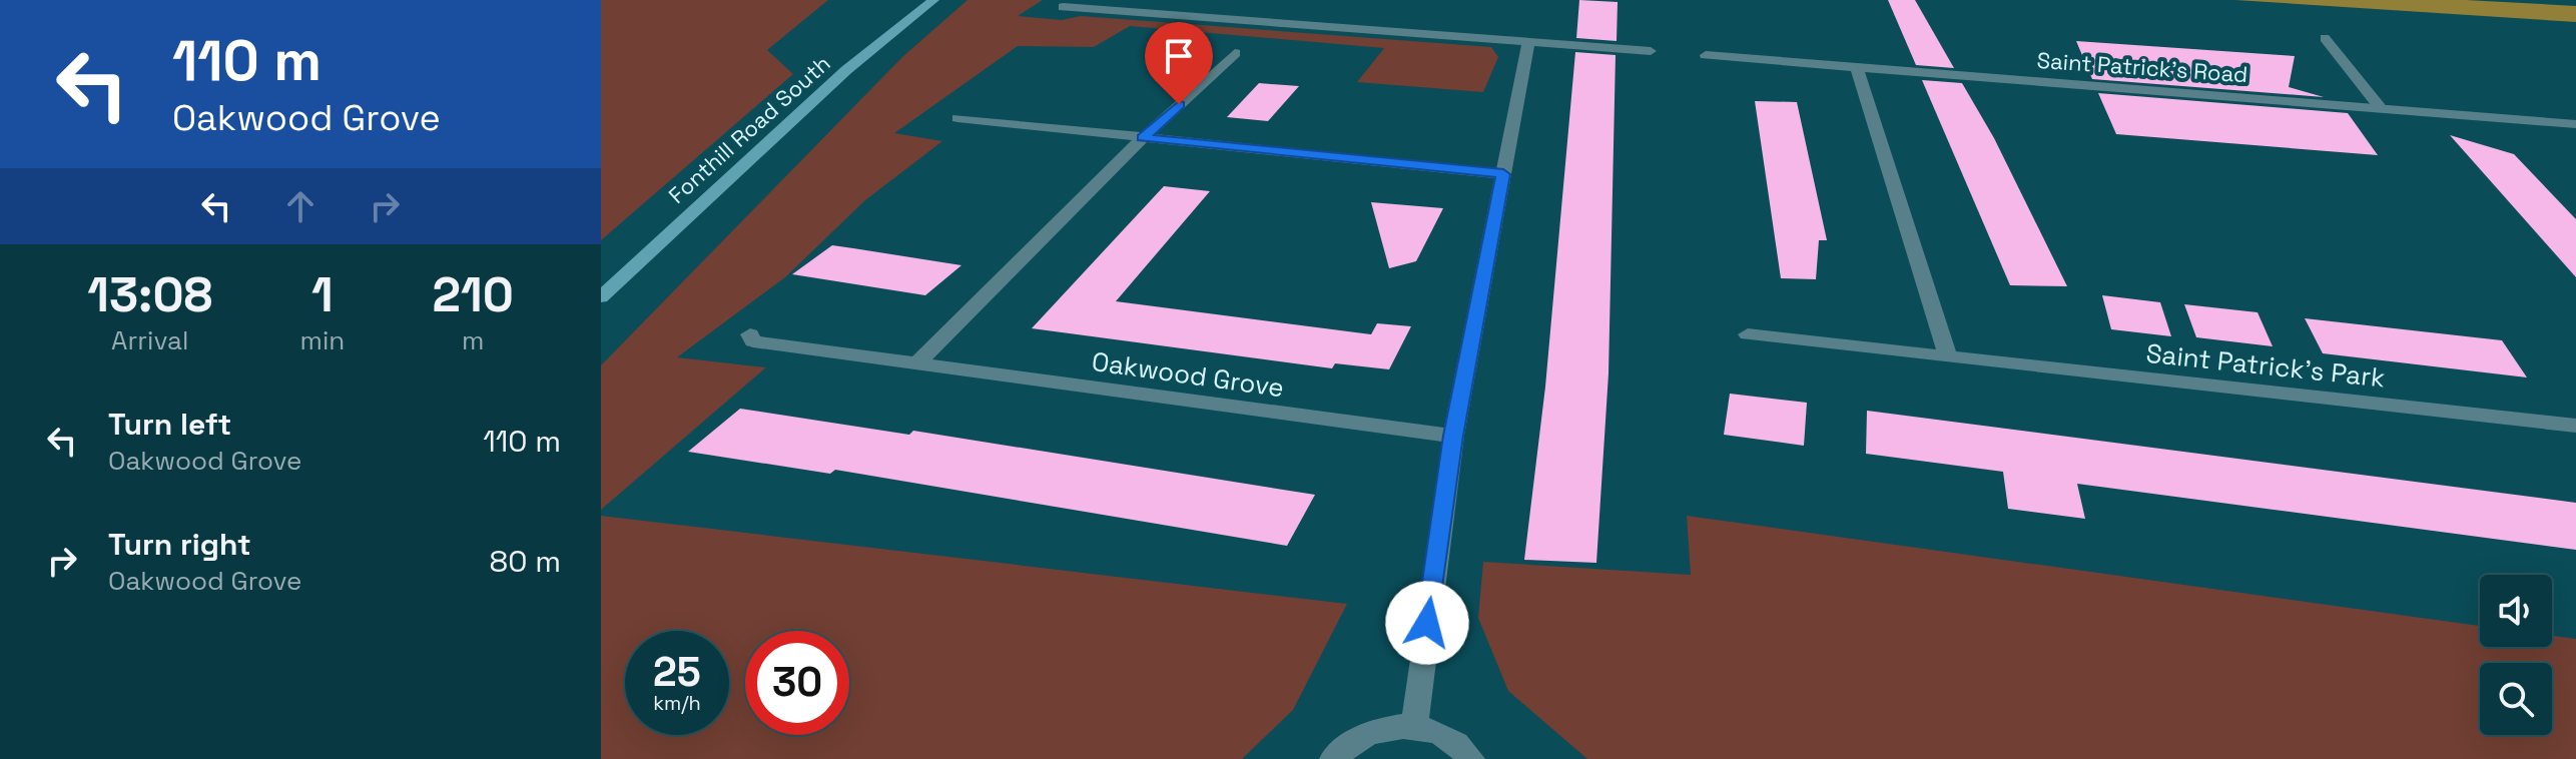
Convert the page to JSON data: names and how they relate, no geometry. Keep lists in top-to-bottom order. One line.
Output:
{"streets":{"main road":["Fonthill Road South"],"street":["Saint Patrick's Road","Saint Patrick's Park","Oakwood Grove"]},"page":{"turn":["110 m","Oakwood Grove"],"eta":["13:08","Arrival","1","min","210","m"],"list":[{"name":"Turn left","note":"Oakwood Grove","value":"110 m"},{"name":"Turn right","note":"Oakwood Grove","value":"80 m"}],"speed":"25 km/h","limit":"30"}}
